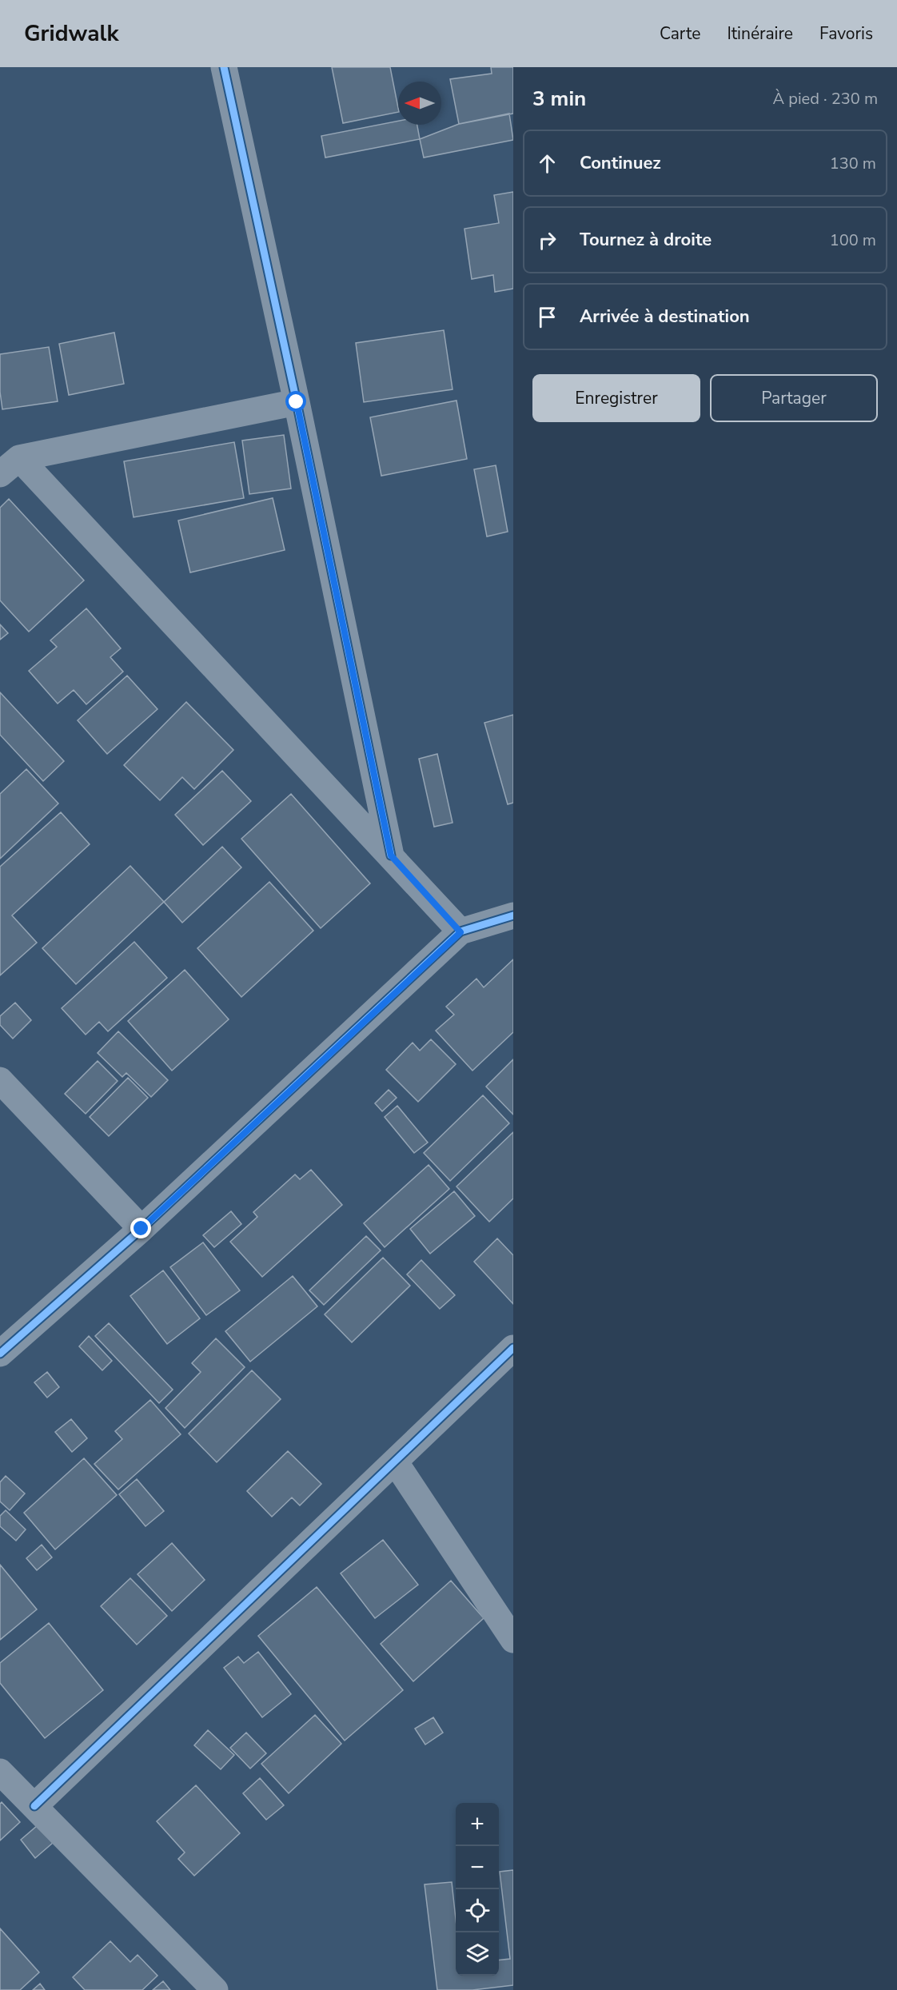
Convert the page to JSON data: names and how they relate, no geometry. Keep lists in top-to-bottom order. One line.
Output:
{"north":"left","page":{"header":"Gridwalk","nav":["Carte","Itinéraire","Favoris"],"heading":["3 min","À pied · 230 m"],"list":[["Continuez","130 m"],["Tournez à droite","100 m"],"Arrivée à destination"],"buttons":["Enregistrer","Partager"],"map_buttons":["+","−"]}}
